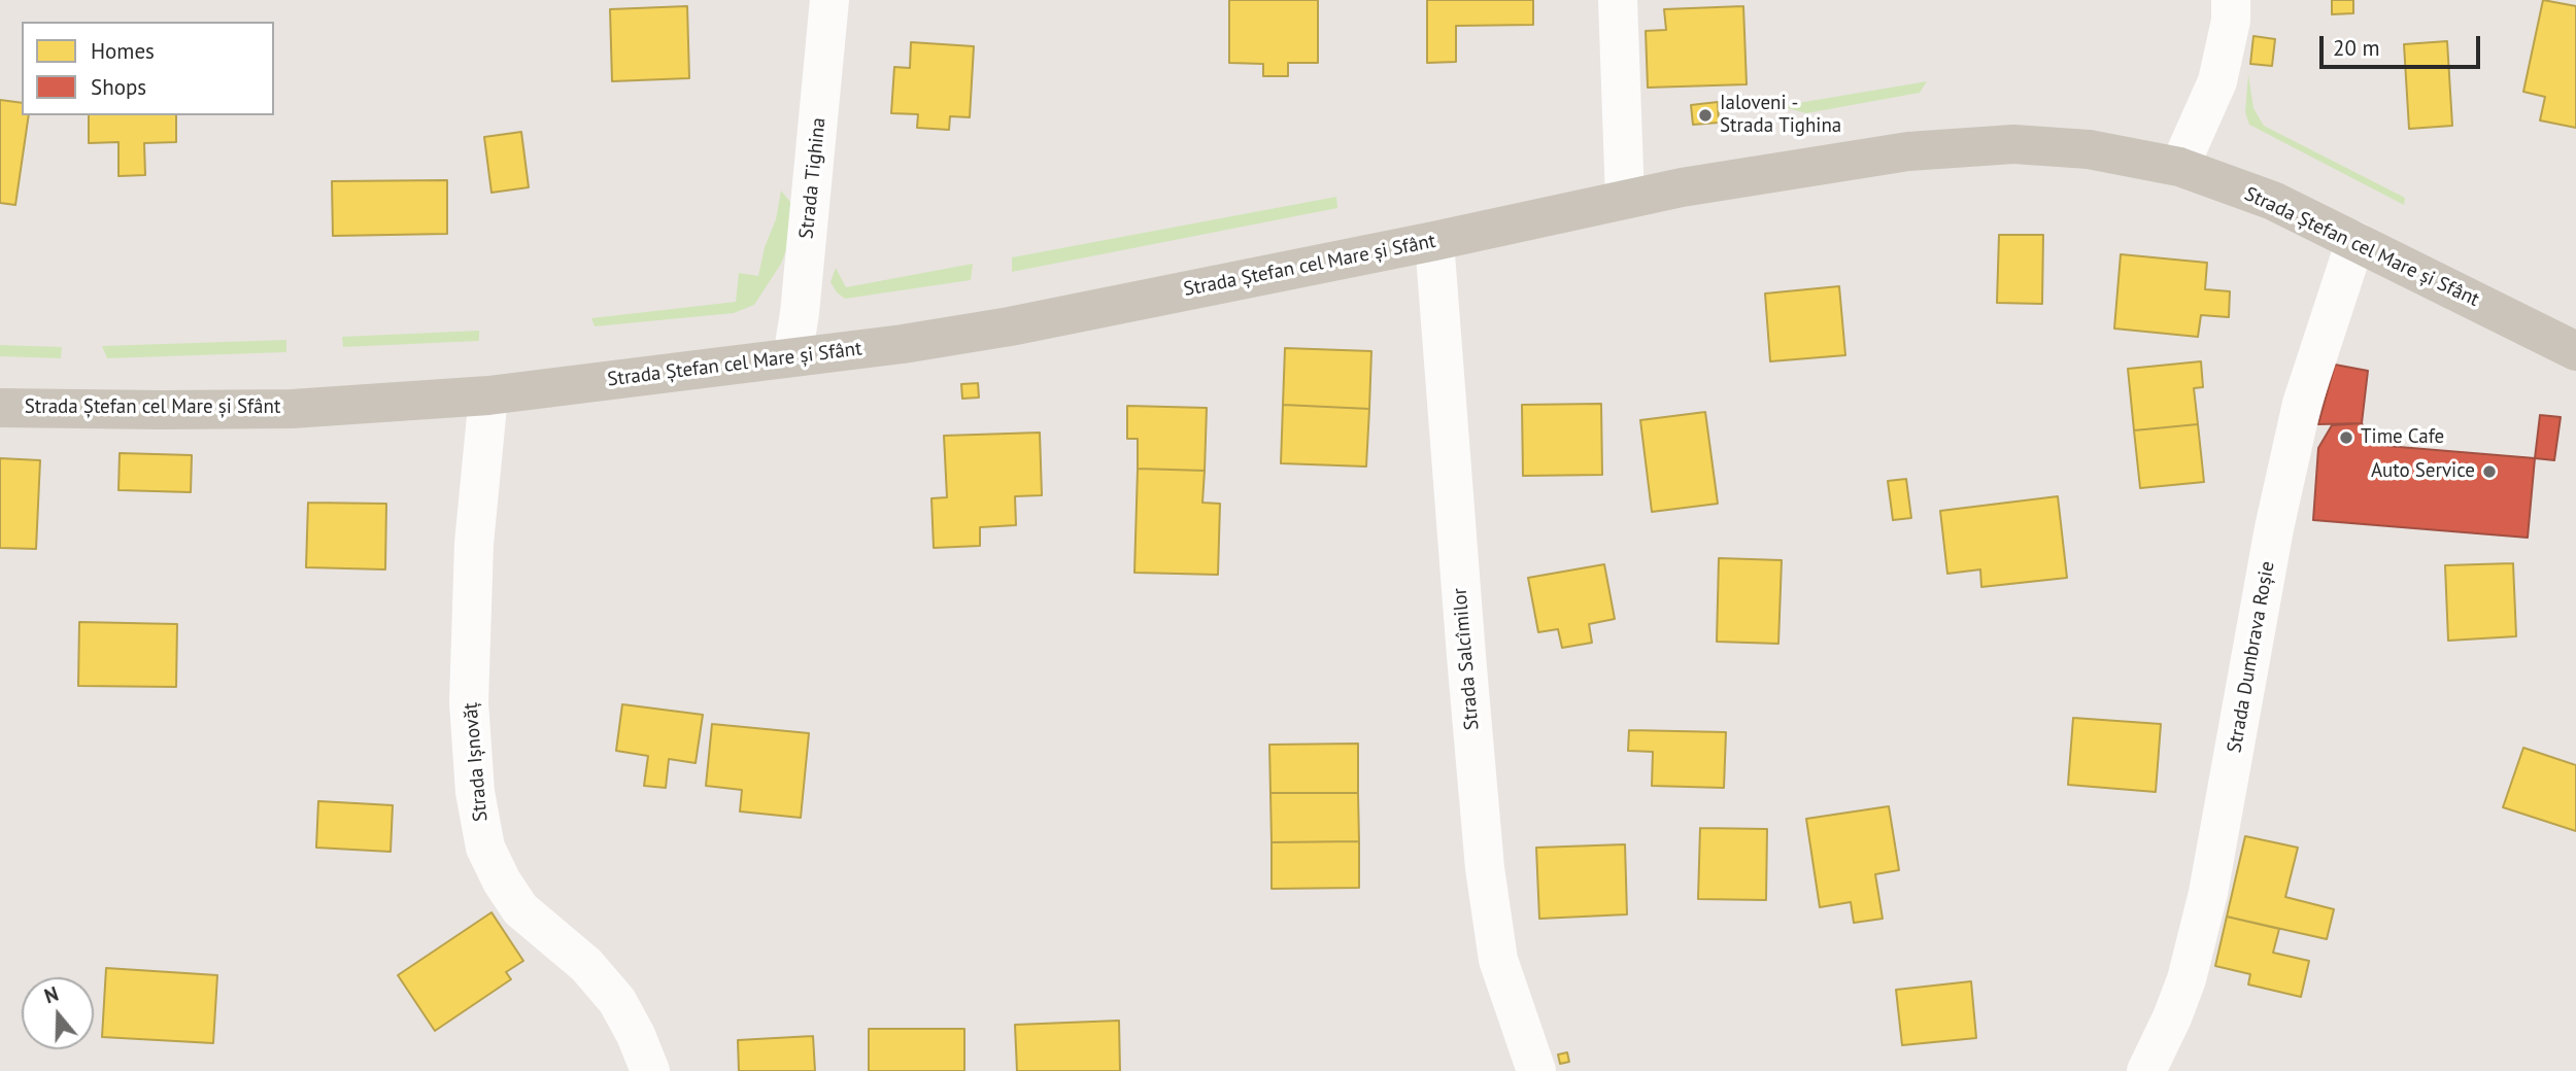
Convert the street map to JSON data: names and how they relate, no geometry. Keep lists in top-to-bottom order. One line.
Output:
{"streets":{"main road":["Strada Ștefan cel Mare și Sfânt"],"street":["Strada Tighina","Strada Dumbrava Roșie","Strada Salcîmilor","Strada Ișnovăț"]},"crossings":[["Strada Tighina","Strada Ștefan cel Mare și Sfânt"],["Strada Ștefan cel Mare și Sfânt","Strada Dumbrava Roșie"],["Strada Ștefan cel Mare și Sfânt","Strada Salcîmilor"],["Strada Ștefan cel Mare și Sfânt","Strada Ișnovăț"]],"places":["Ialoveni - Strada Tighina","Time Cafe","Auto Service"],"legend":["Homes","Shops"],"scale_bar":"20 m","north":"top"}
